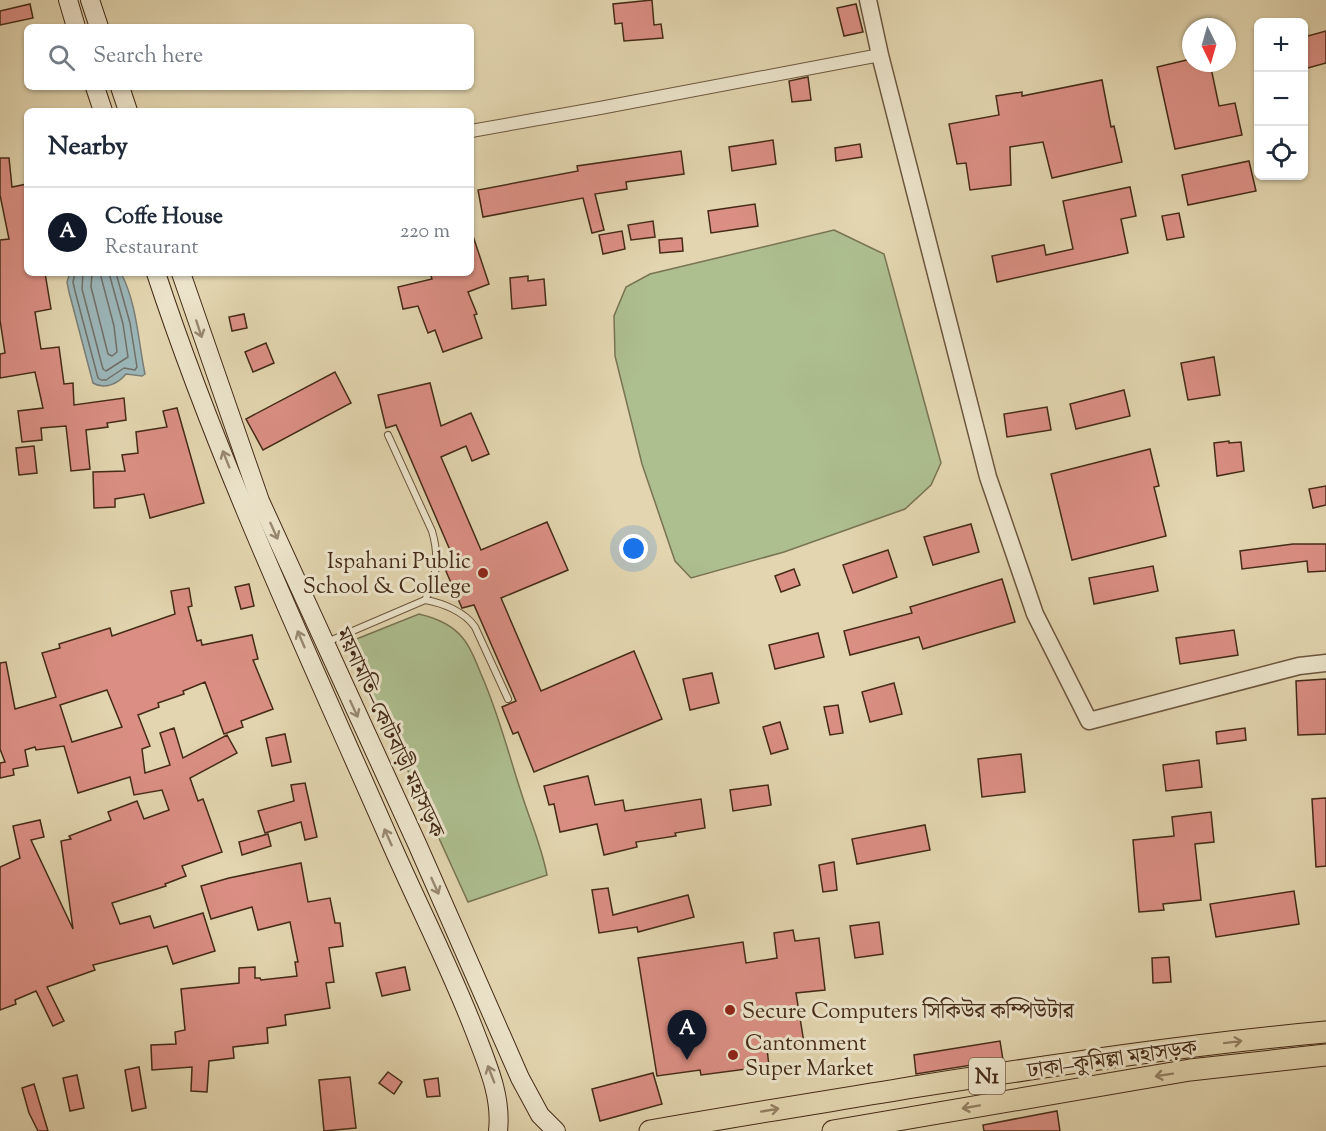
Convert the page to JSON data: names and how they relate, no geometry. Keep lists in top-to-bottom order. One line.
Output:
{"streets":{"highway":["ঢাকা–কুমিল্লা মহাসড়ক","N1"],"main road":["ময়নামতি–কোটবাড়ী মহাসড়ক"]},"places":["Ispahani Public School & College","Secure Computers সিকিউর কম্পিউটার","Cantonment Super Market"],"north":"bottom","page":{"map_buttons":["+","−"],"search":"Search here","heading":"Nearby","list":[{"mark":"A","name":"Coffe House","note":"Restaurant","value":"220 m"}],"pins":"A"}}
